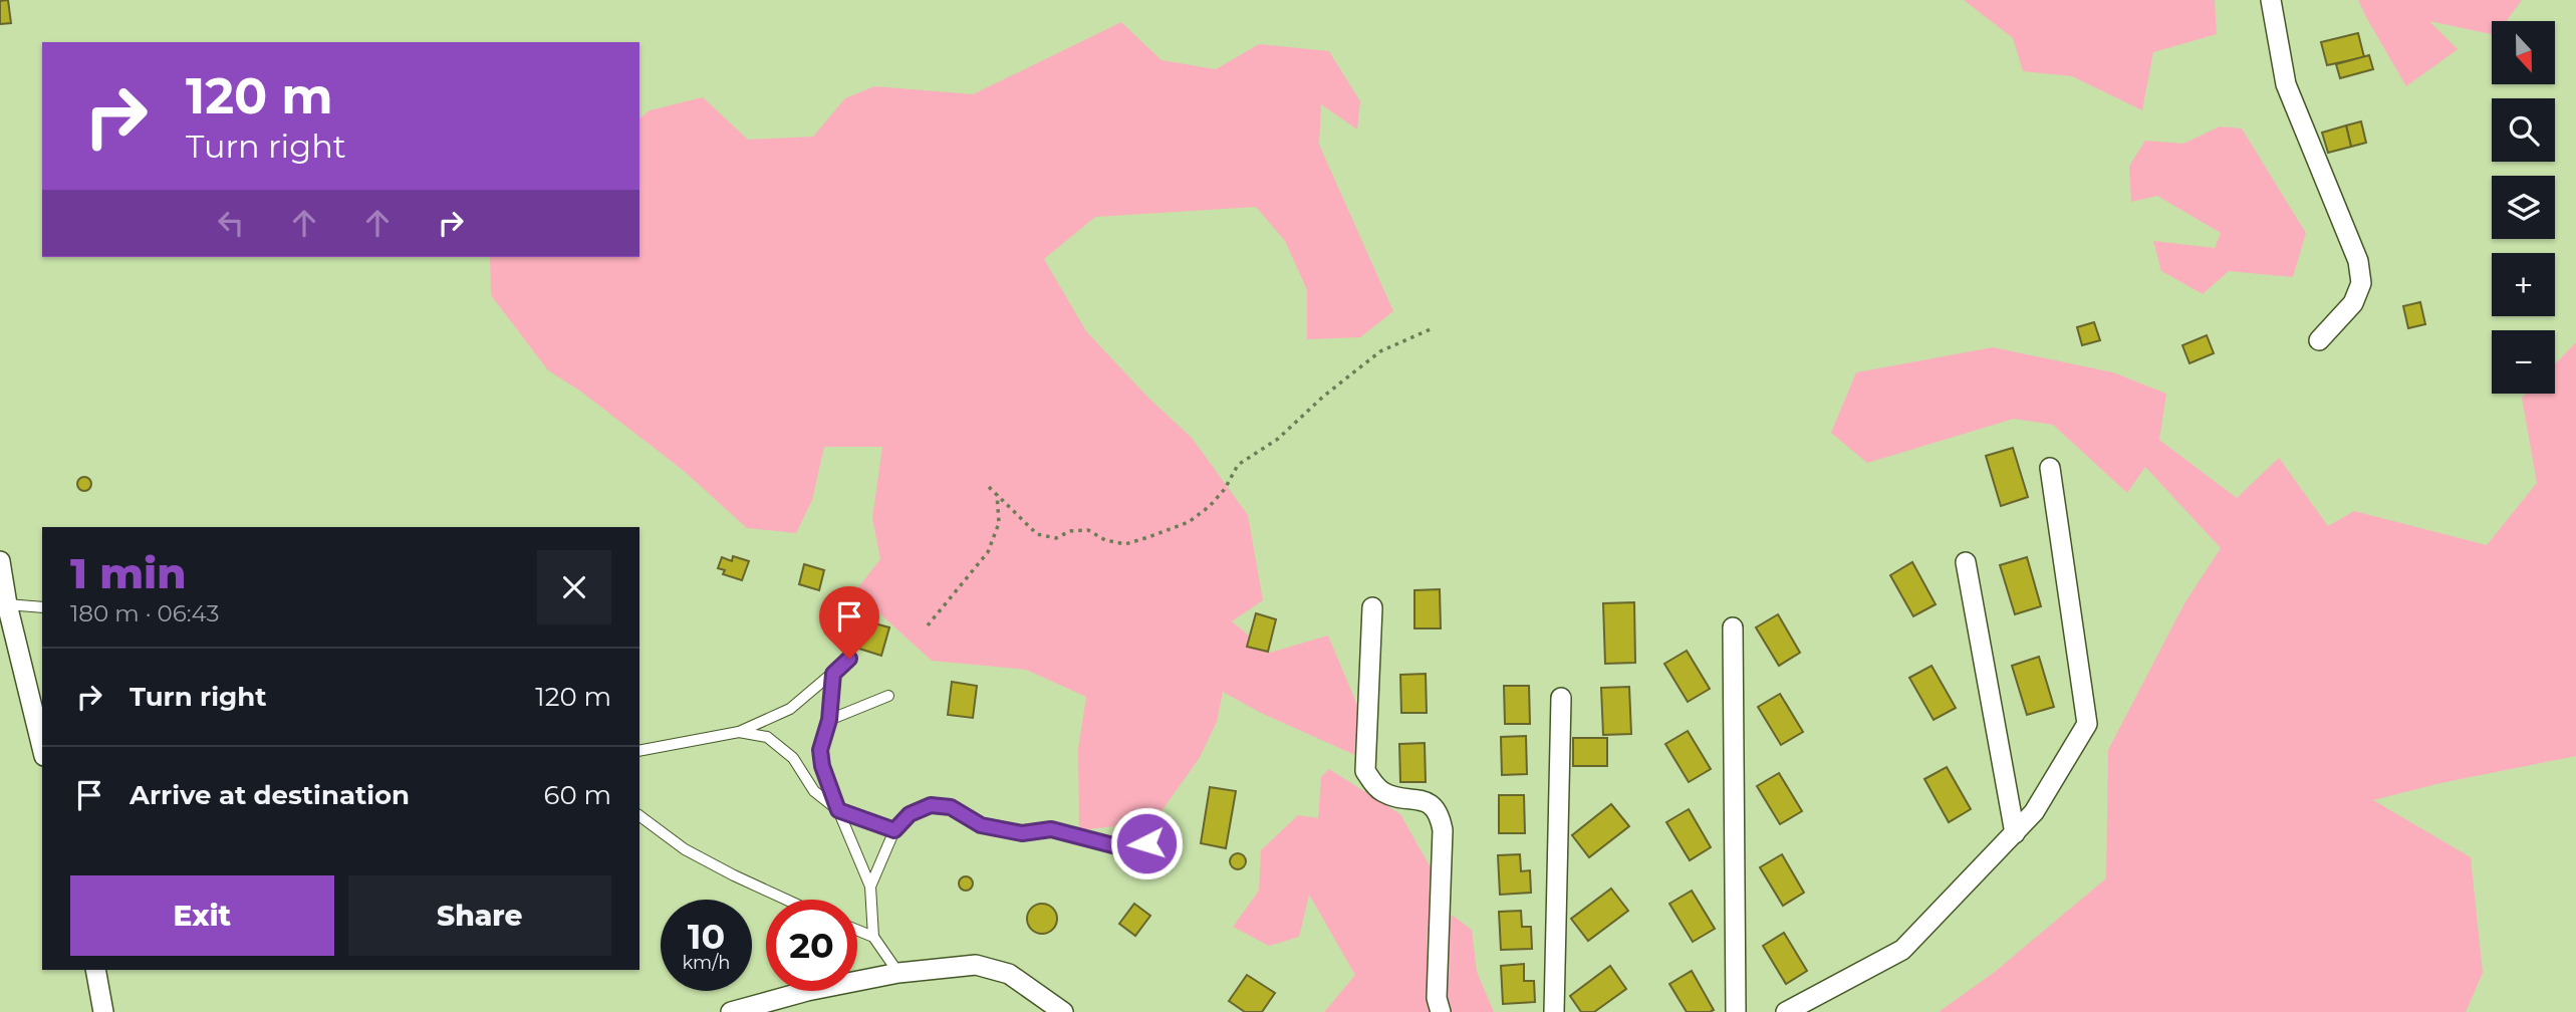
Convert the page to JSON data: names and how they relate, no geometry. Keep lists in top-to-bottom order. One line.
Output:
{"north":"bottom","page":{"map_buttons":["+","−"],"turn":["120 m","Turn right"],"heading":["1 min","180 m · 06:43"],"list":[{"name":"Turn right","value":"120 m"},{"name":"Arrive at destination","value":"60 m"}],"buttons":["Exit","Share"],"speed":"10 km/h","limit":"20"}}
